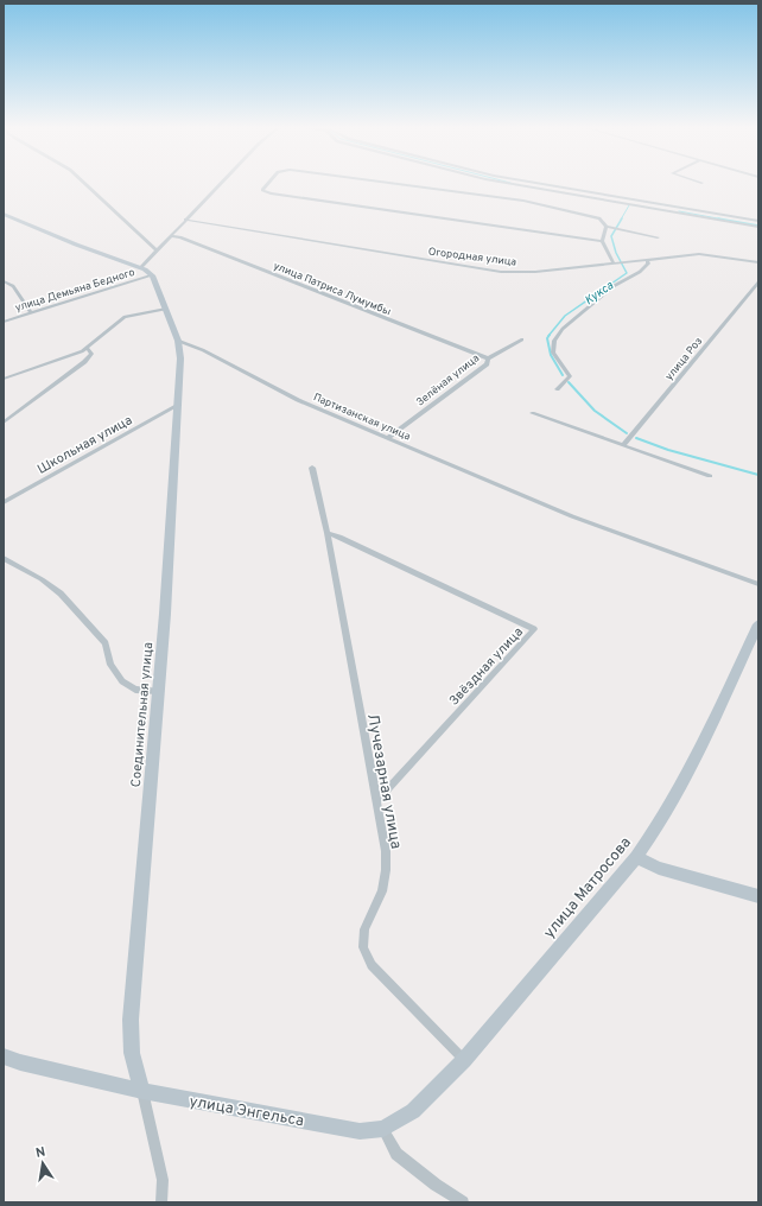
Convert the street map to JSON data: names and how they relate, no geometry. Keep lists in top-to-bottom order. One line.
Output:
{"streets":{"street":["Огородная улица","улица Патриса Лумумбы","улица Демьяна Бедного","улица Роз","Зелёная улица","Партизанская улица","Школьная улица","Звёздная улица","Соединительная улица","Лучезарная улица","улица Матросова","улица Энгельса"]},"crossings":[["Огородная улица","улица Демьяна Бедного"],["улица Патриса Лумумбы","улица Демьяна Бедного"],["улица Патриса Лумумбы","Зелёная улица"],["Зелёная улица","Партизанская улица"],["Партизанская улица","Соединительная улица"],["Школьная улица","Соединительная улица"],["Звёздная улица","Лучезарная улица"],["Соединительная улица","улица Энгельса"],["Лучезарная улица","улица Матросова"],["улица Матросова","улица Энгельса"]],"water":["Кукса"],"north":"top"}
